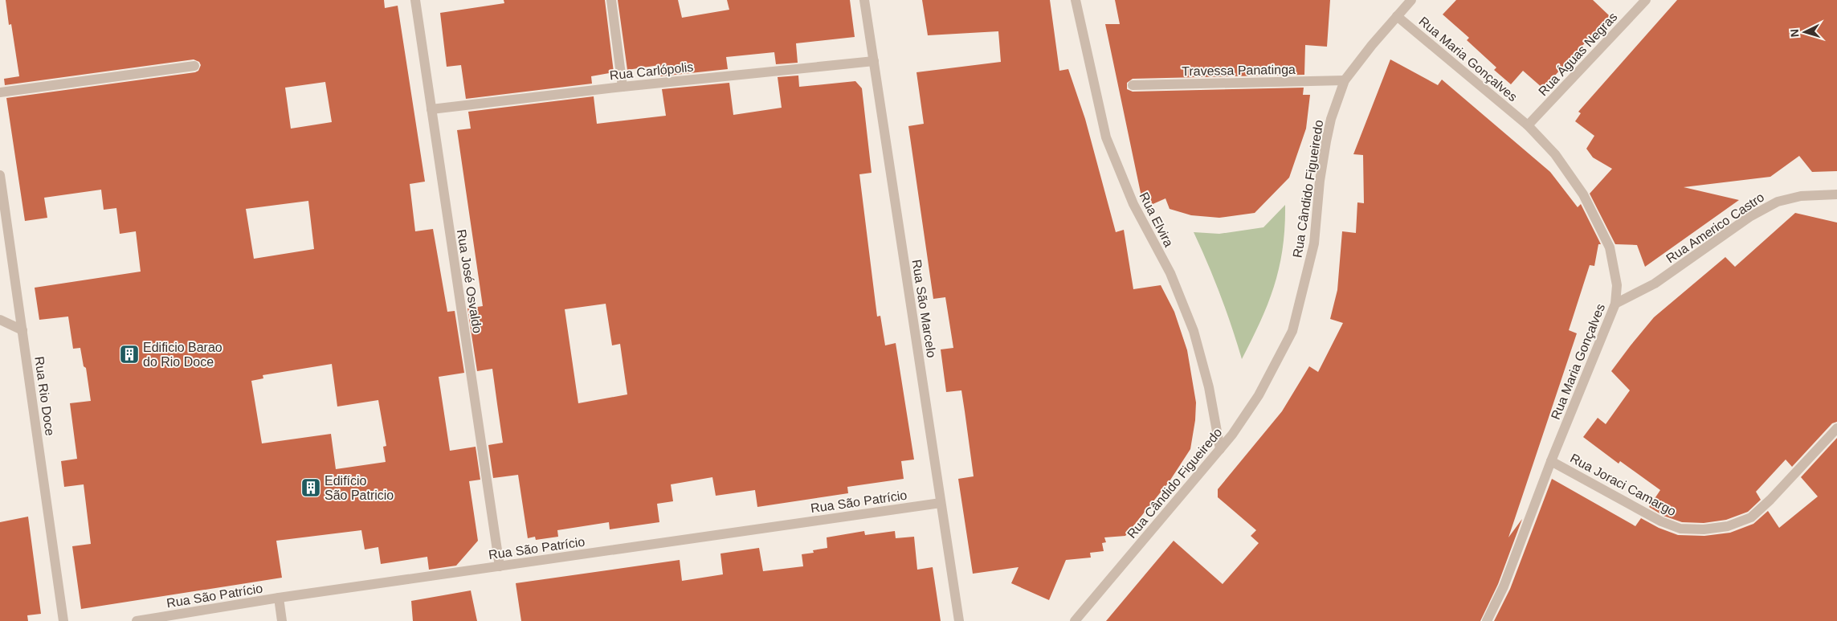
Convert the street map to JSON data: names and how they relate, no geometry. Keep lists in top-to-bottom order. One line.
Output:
{"streets":{"street":["Rua Águas Negras","Rua Maria Gonçalves","Travessa Panatinga","Rua Carlópolis","Rua Cândido Figueiredo","Rua Elvira","Rua Americo Castro","Rua José Osvaldo","Rua São Marcelo","Rua Rio Doce","Rua Joraci Camargo","Rua São Patrício"]},"crossings":[["Rua Águas Negras","Rua Maria Gonçalves"],["Rua Maria Gonçalves","Rua Cândido Figueiredo"],["Rua Maria Gonçalves","Rua Americo Castro"],["Rua Maria Gonçalves","Rua Joraci Camargo"],["Travessa Panatinga","Rua Cândido Figueiredo"],["Rua Carlópolis","Rua José Osvaldo"],["Rua Carlópolis","Rua São Marcelo"],["Rua Cândido Figueiredo","Rua Elvira"],["Rua José Osvaldo","Rua São Patrício"],["Rua São Marcelo","Rua São Patrício"]],"places":{"building":["Edificio Barao do Rio Doce","Edifício São Patricio"]},"north":"left"}
